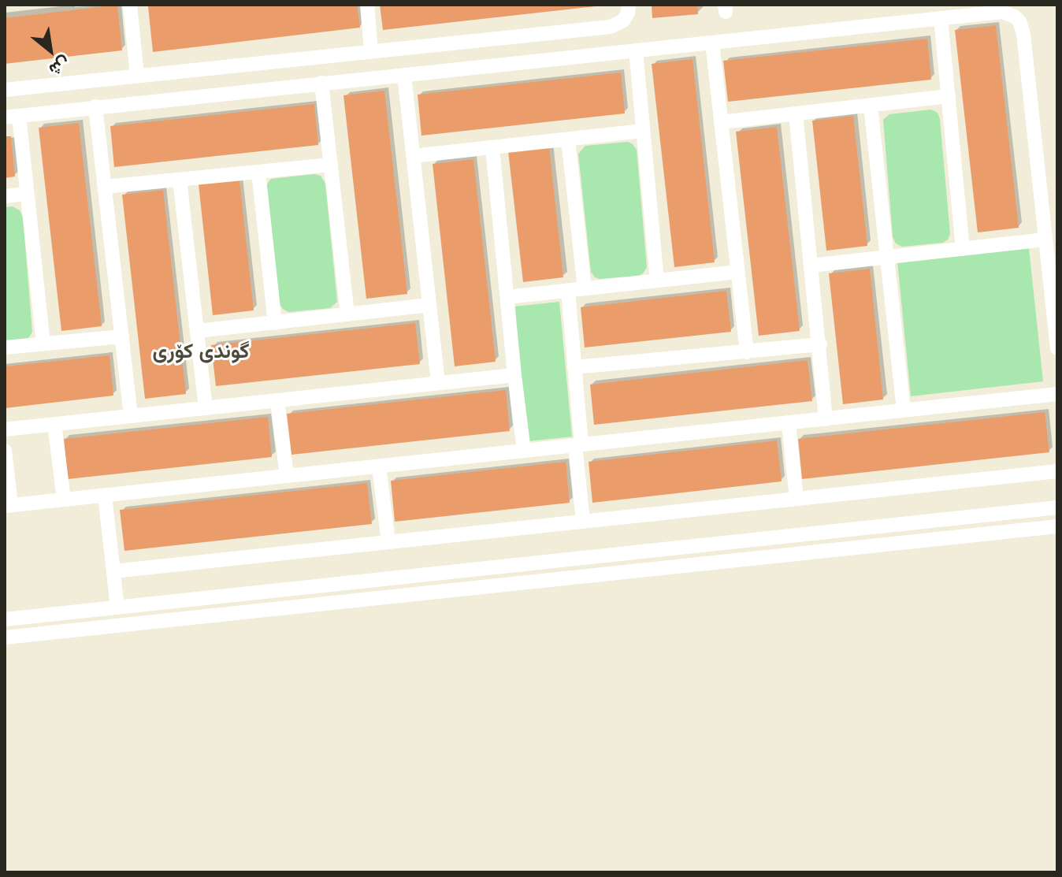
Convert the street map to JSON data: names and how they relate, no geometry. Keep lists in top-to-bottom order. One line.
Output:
{"districts":["گوندی کۆری"],"north":"bottom right"}
